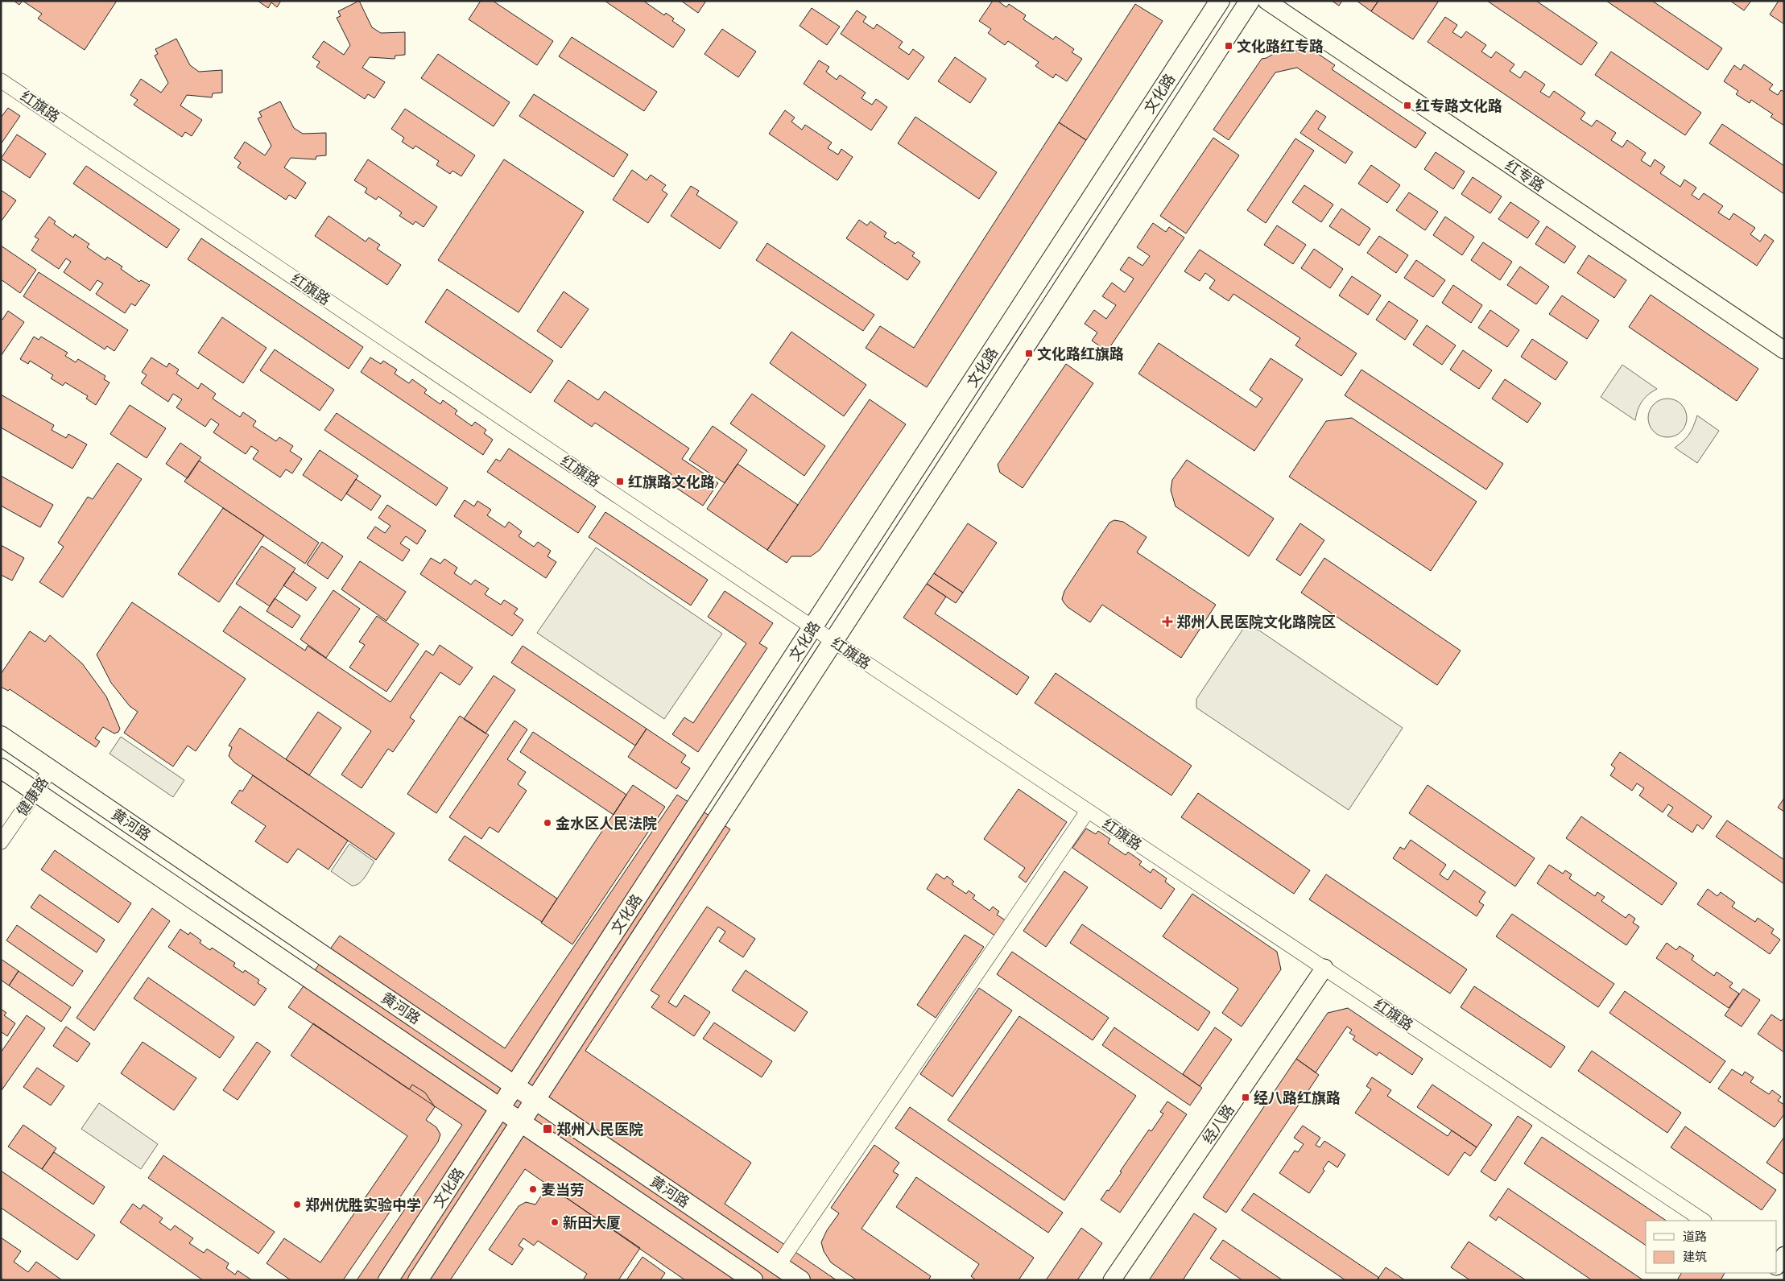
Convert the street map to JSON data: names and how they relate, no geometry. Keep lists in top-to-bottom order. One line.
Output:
{"streets":{"main road":["文化路","黄河路"],"street":["红旗路","红专路","健康路","经八路"]},"crossings":[["文化路","红旗路"],["文化路","黄河路"],["红旗路","经八路"],["健康路","黄河路"]],"places":{"transit":["文化路红专路","红专路文化路","文化路红旗路","红旗路文化路","经八路红旗路","郑州人民医院"],"health":["郑州人民医院文化路院区"],"other":["金水区人民法院","麦当劳","郑州优胜实验中学","新田大厦"]},"legend":["道路","建筑"]}
